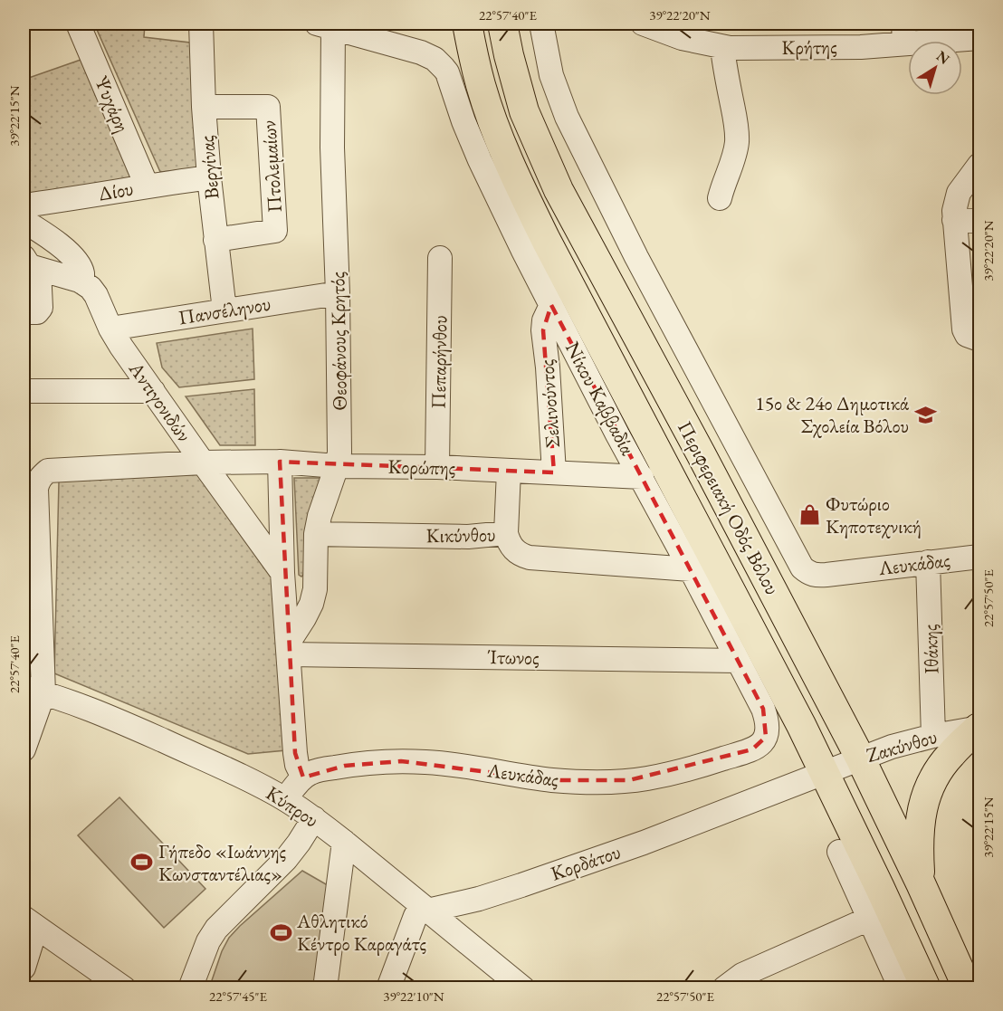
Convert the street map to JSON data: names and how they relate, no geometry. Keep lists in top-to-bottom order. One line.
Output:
{"streets":{"main road":["Περιφερειακή Οδός Βόλου"],"street":["Κρήτης","Ψυχάρη","Πτολεμαίων","Βεργίνας","Δίου","Πανσέληνου","Θεοφάνους Κρητός","Πεπαρήνθου","Νίκου Καββαδία","Αντιγονιδών","Σελινούντος","Κορώπης","Κικύνθου","Λευκάδας","Ιθάκης","Ίτωνος","Ζακύνθου","Κύπρου","Κορδάτου"]},"crossings":[["Ψυχάρη","Δίου"],["Πτολεμαίων","Βεργίνας"],["Βεργίνας","Δίου"],["Βεργίνας","Πανσέληνου"],["Πανσέληνου","Θεοφάνους Κρητός"],["Πανσέληνου","Αντιγονιδών"],["Θεοφάνους Κρητός","Νίκου Καββαδία"],["Θεοφάνους Κρητός","Κορώπης"],["Θεοφάνους Κρητός","Κικύνθου"],["Θεοφάνους Κρητός","Ίτωνος"],["Πεπαρήνθου","Κορώπης"],["Νίκου Καββαδία","Σελινούντος"],["Νίκου Καββαδία","Κορώπης"],["Νίκου Καββαδία","Κικύνθου"],["Νίκου Καββαδία","Λευκάδας"],["Νίκου Καββαδία","Ίτωνος"],["Αντιγονιδών","Κορώπης"],["Σελινούντος","Κορώπης"],["Κορώπης","Κύπρου"],["Περιφερειακή Οδός Βόλου","Ζακύνθου"],["Περιφερειακή Οδός Βόλου","Κορδάτου"],["Λευκάδας","Ιθάκης"],["Ιθάκης","Ζακύνθου"],["Ζακύνθου","Κορδάτου"],["Κύπρου","Κορδάτου"]],"places":{"school or university":["15ο & 24ο Δημοτικά Σχολεία Βόλου"],"shop":["Φυτώριο Κηποτεχνική"],"sports":["Γήπεδο «Ιωάννης Κωνσταντέλιας»","Αθλητικό Κέντρο Καραγάτς"]},"north":"top right","coordinates":["22°57'40\"E","39°22'20\"N","39°22'15\"N","22°57'50\"E","22°57'45\"E","39°22'10\"N"]}
